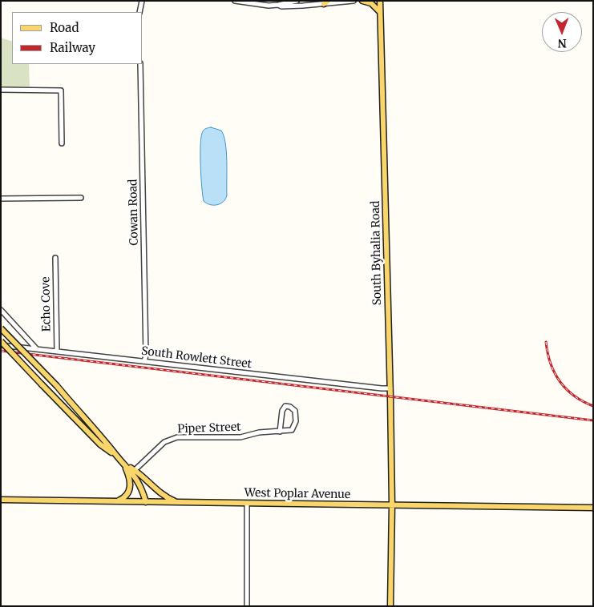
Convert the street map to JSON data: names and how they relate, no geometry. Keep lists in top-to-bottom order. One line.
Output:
{"streets":{"main road":["South Byhalia Road","West Poplar Avenue"],"street":["Cowan Road","Echo Cove","South Rowlett Street","Piper Street"]},"crossings":[["Cowan Road","South Rowlett Street"],["South Byhalia Road","South Rowlett Street"],["South Byhalia Road","West Poplar Avenue"],["Echo Cove","South Rowlett Street"]],"legend":["Road","Railway"],"north":"bottom"}
